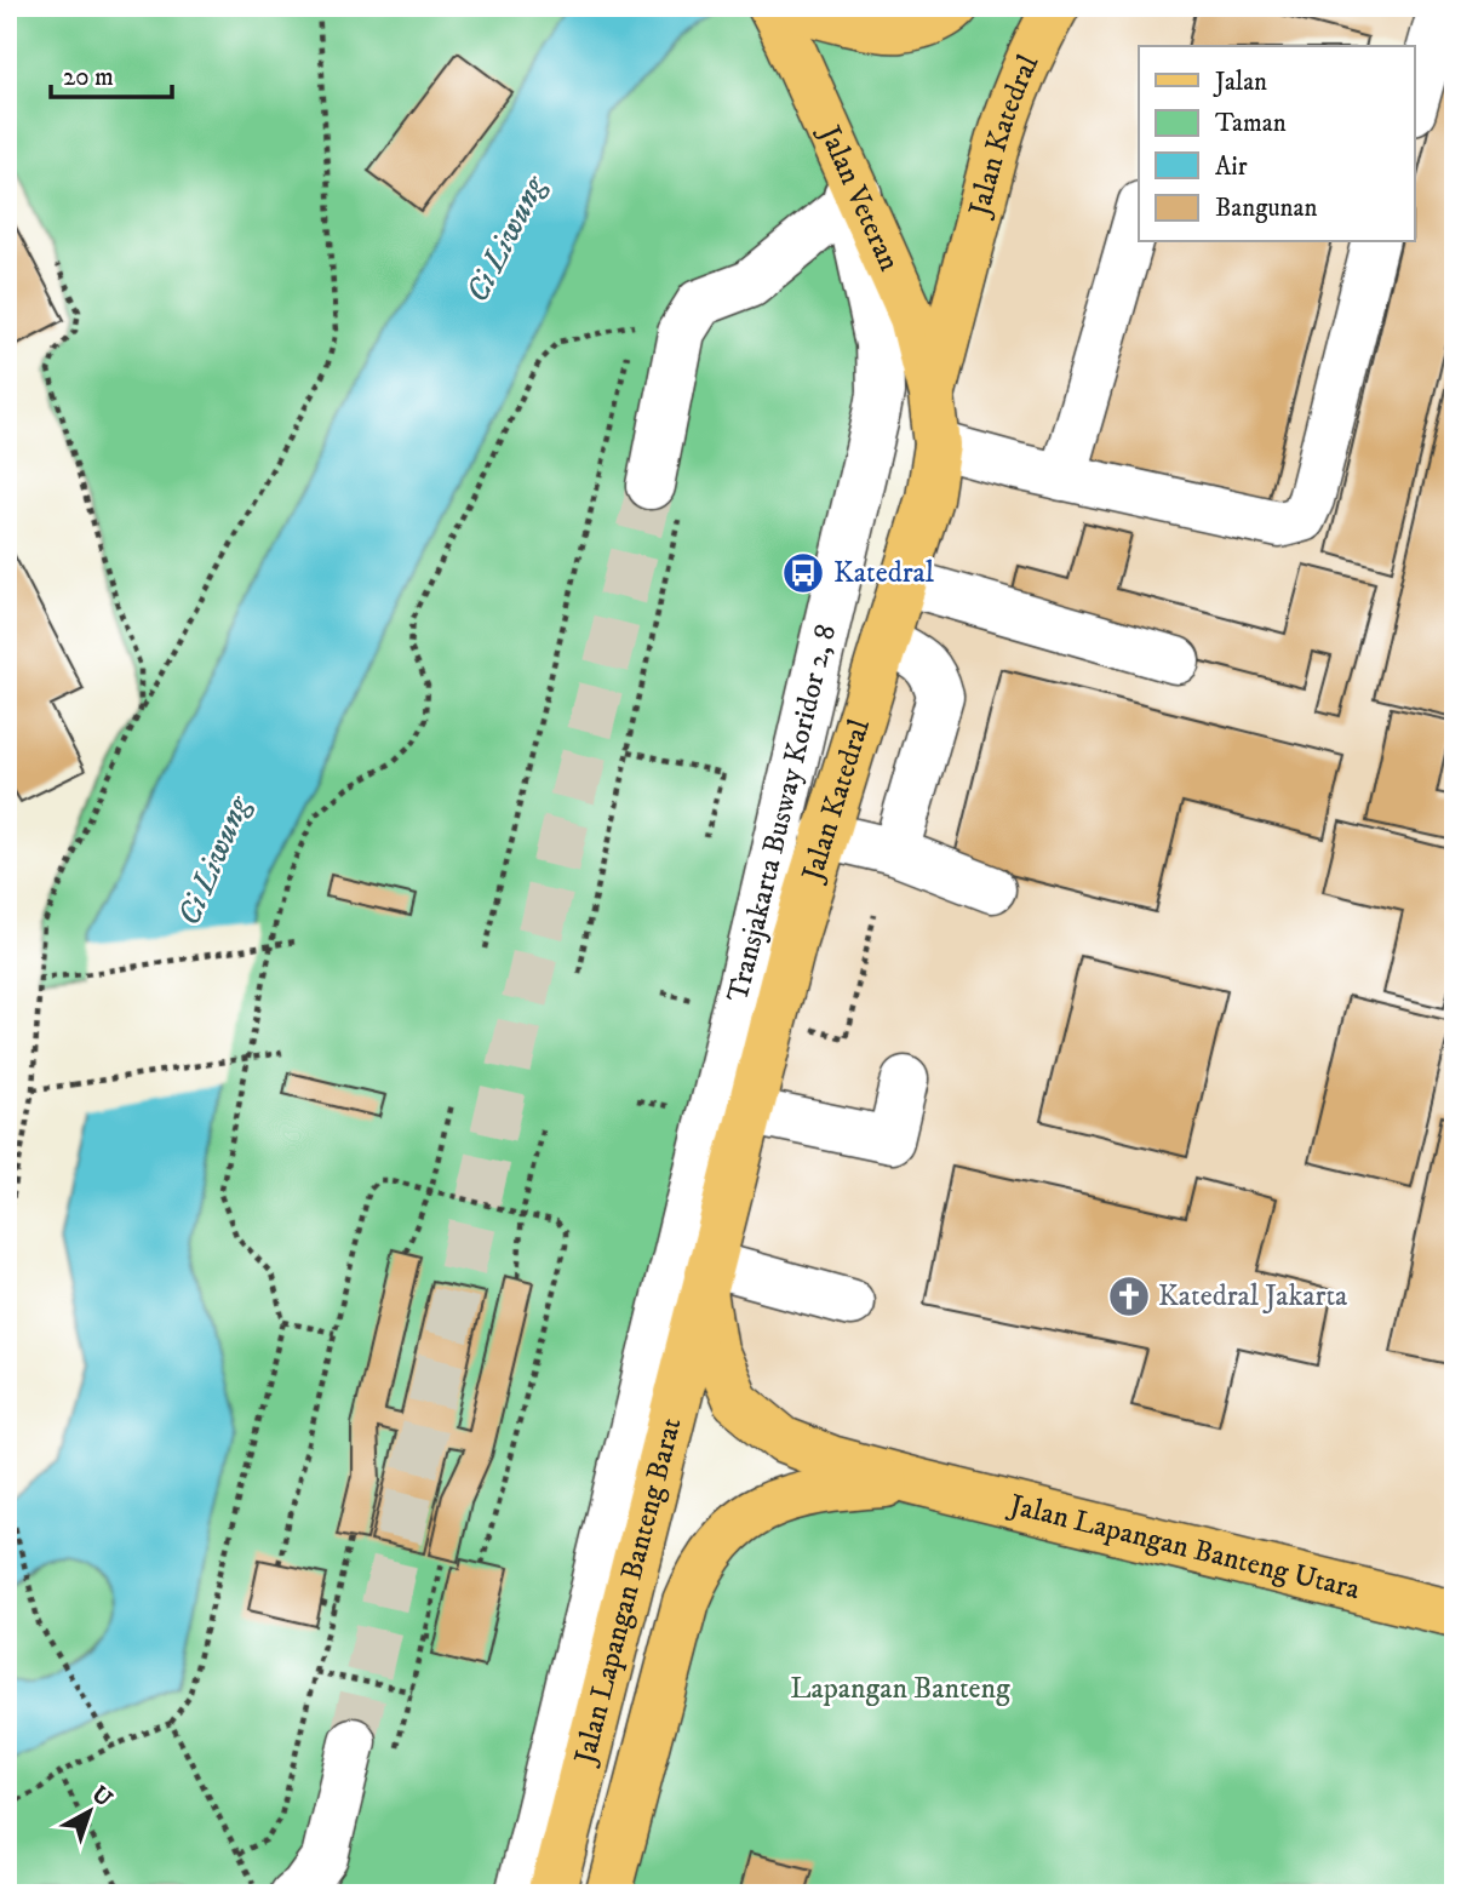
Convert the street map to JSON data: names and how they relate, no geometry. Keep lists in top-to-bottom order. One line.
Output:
{"streets":{"main road":["Jalan Katedral","Jalan Veteran","Jalan Lapangan Banteng Utara","Jalan Lapangan Banteng Barat"],"lane":["Transjakarta Busway Koridor 2, 8"]},"crossings":[["Jalan Katedral","Jalan Veteran"],["Jalan Katedral","Jalan Lapangan Banteng Utara"],["Jalan Katedral","Jalan Lapangan Banteng Barat"],["Jalan Veteran","Transjakarta Busway Koridor 2, 8"],["Jalan Lapangan Banteng Utara","Jalan Lapangan Banteng Barat"]],"water":["Ci Liwung"],"parks":["Lapangan Banteng"],"places":{"bus stop":["Katedral"],"church":["Katedral Jakarta"]},"legend":["Jalan","Taman","Air","Bangunan"],"scale_bar":"20 m","north":"top right"}
